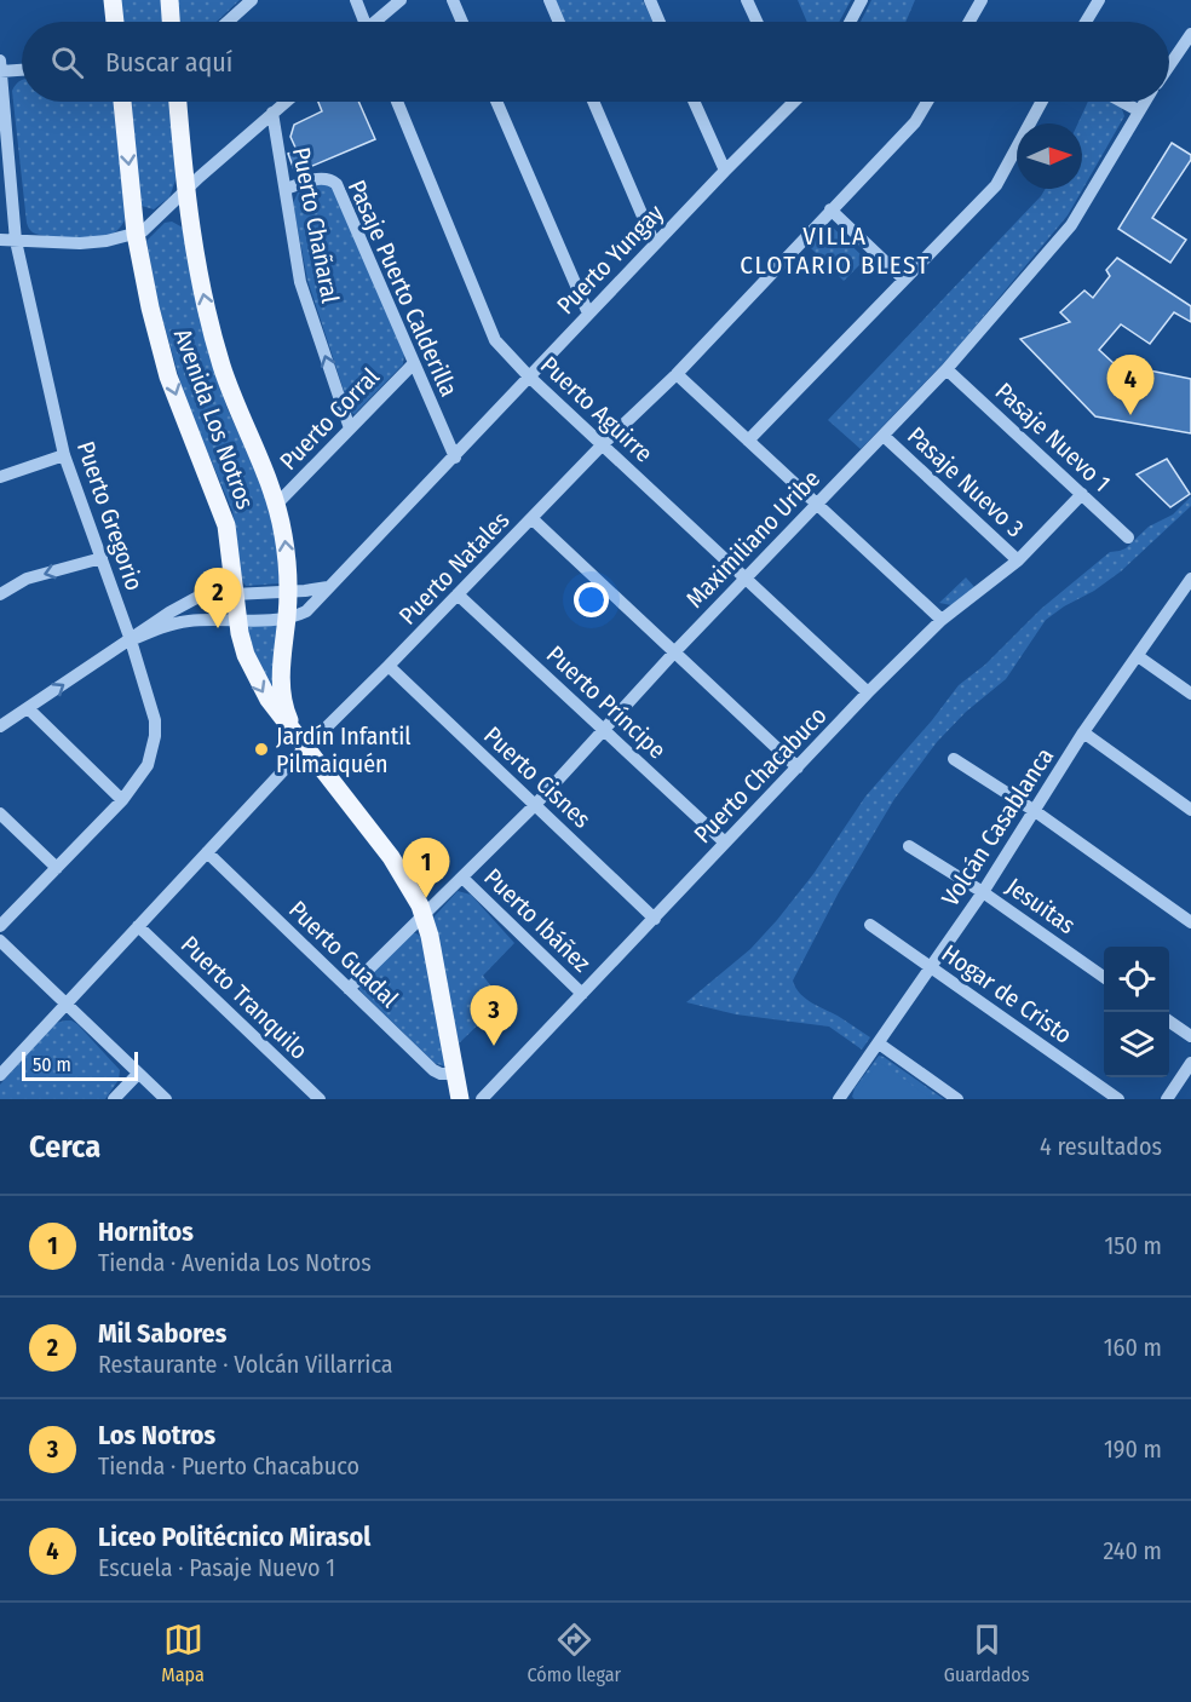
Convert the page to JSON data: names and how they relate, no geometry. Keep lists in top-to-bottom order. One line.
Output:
{"streets":{"main road":["Avenida Los Notros"],"street":["Puerto Chañaral","Puerto Yungay","Pasaje Puerto Calderilla","Puerto Aguirre","Puerto Corral","Pasaje Nuevo 1","Pasaje Nuevo 3","Puerto Gregorio","Maximiliano Uribe","Puerto Natales","Puerto Príncipe","Puerto Chacabuco","Puerto Cisnes","Volcán Casablanca","Jesuitas","Puerto Ibáñez","Puerto Guadal","Hogar de Cristo","Puerto Tranquilo"]},"crossings":[["Puerto Chañaral","Pasaje Puerto Calderilla"],["Puerto Chañaral","Puerto Corral"],["Puerto Yungay","Pasaje Puerto Calderilla"],["Puerto Yungay","Puerto Aguirre"],["Puerto Yungay","Avenida Los Notros"],["Pasaje Puerto Calderilla","Puerto Corral"],["Puerto Aguirre","Maximiliano Uribe"],["Puerto Aguirre","Puerto Natales"],["Puerto Aguirre","Puerto Chacabuco"],["Avenida Los Notros","Puerto Corral"],["Avenida Los Notros","Maximiliano Uribe"],["Avenida Los Notros","Puerto Natales"],["Avenida Los Notros","Puerto Guadal"],["Pasaje Nuevo 1","Maximiliano Uribe"],["Pasaje Nuevo 1","Puerto Chacabuco"],["Pasaje Nuevo 3","Maximiliano Uribe"],["Pasaje Nuevo 3","Puerto Chacabuco"],["Maximiliano Uribe","Puerto Príncipe"],["Maximiliano Uribe","Puerto Cisnes"],["Maximiliano Uribe","Puerto Ibáñez"],["Maximiliano Uribe","Puerto Guadal"],["Puerto Natales","Puerto Príncipe"],["Puerto Natales","Puerto Cisnes"],["Puerto Natales","Puerto Guadal"],["Puerto Natales","Puerto Tranquilo"],["Puerto Príncipe","Puerto Chacabuco"],["Puerto Chacabuco","Puerto Cisnes"],["Puerto Chacabuco","Puerto Ibáñez"],["Volcán Casablanca","Jesuitas"],["Volcán Casablanca","Hogar de Cristo"]],"one_way":["Puerto Chañaral"],"districts":["VILLA CLOTARIO BLEST"],"places":["Jardín Infantil Pilmaiquén"],"scale_bar":"50 m","north":"right","page":{"search":"Buscar aquí","pins":["4","2","1","3"],"scale":"50 m","heading":["Cerca","4 resultados"],"list":[{"mark":"1","name":"Hornitos","note":"Tienda · Avenida Los Notros","value":"150 m"},{"mark":"2","name":"Mil Sabores","note":"Restaurante · Volcán Villarrica","value":"160 m"},{"mark":"3","name":"Los Notros","note":"Tienda · Puerto Chacabuco","value":"190 m"},{"mark":"4","name":"Liceo Politécnico Mirasol","note":"Escuela · Pasaje Nuevo 1","value":"240 m"}],"nav":["Mapa","Cómo llegar","Guardados"]}}
